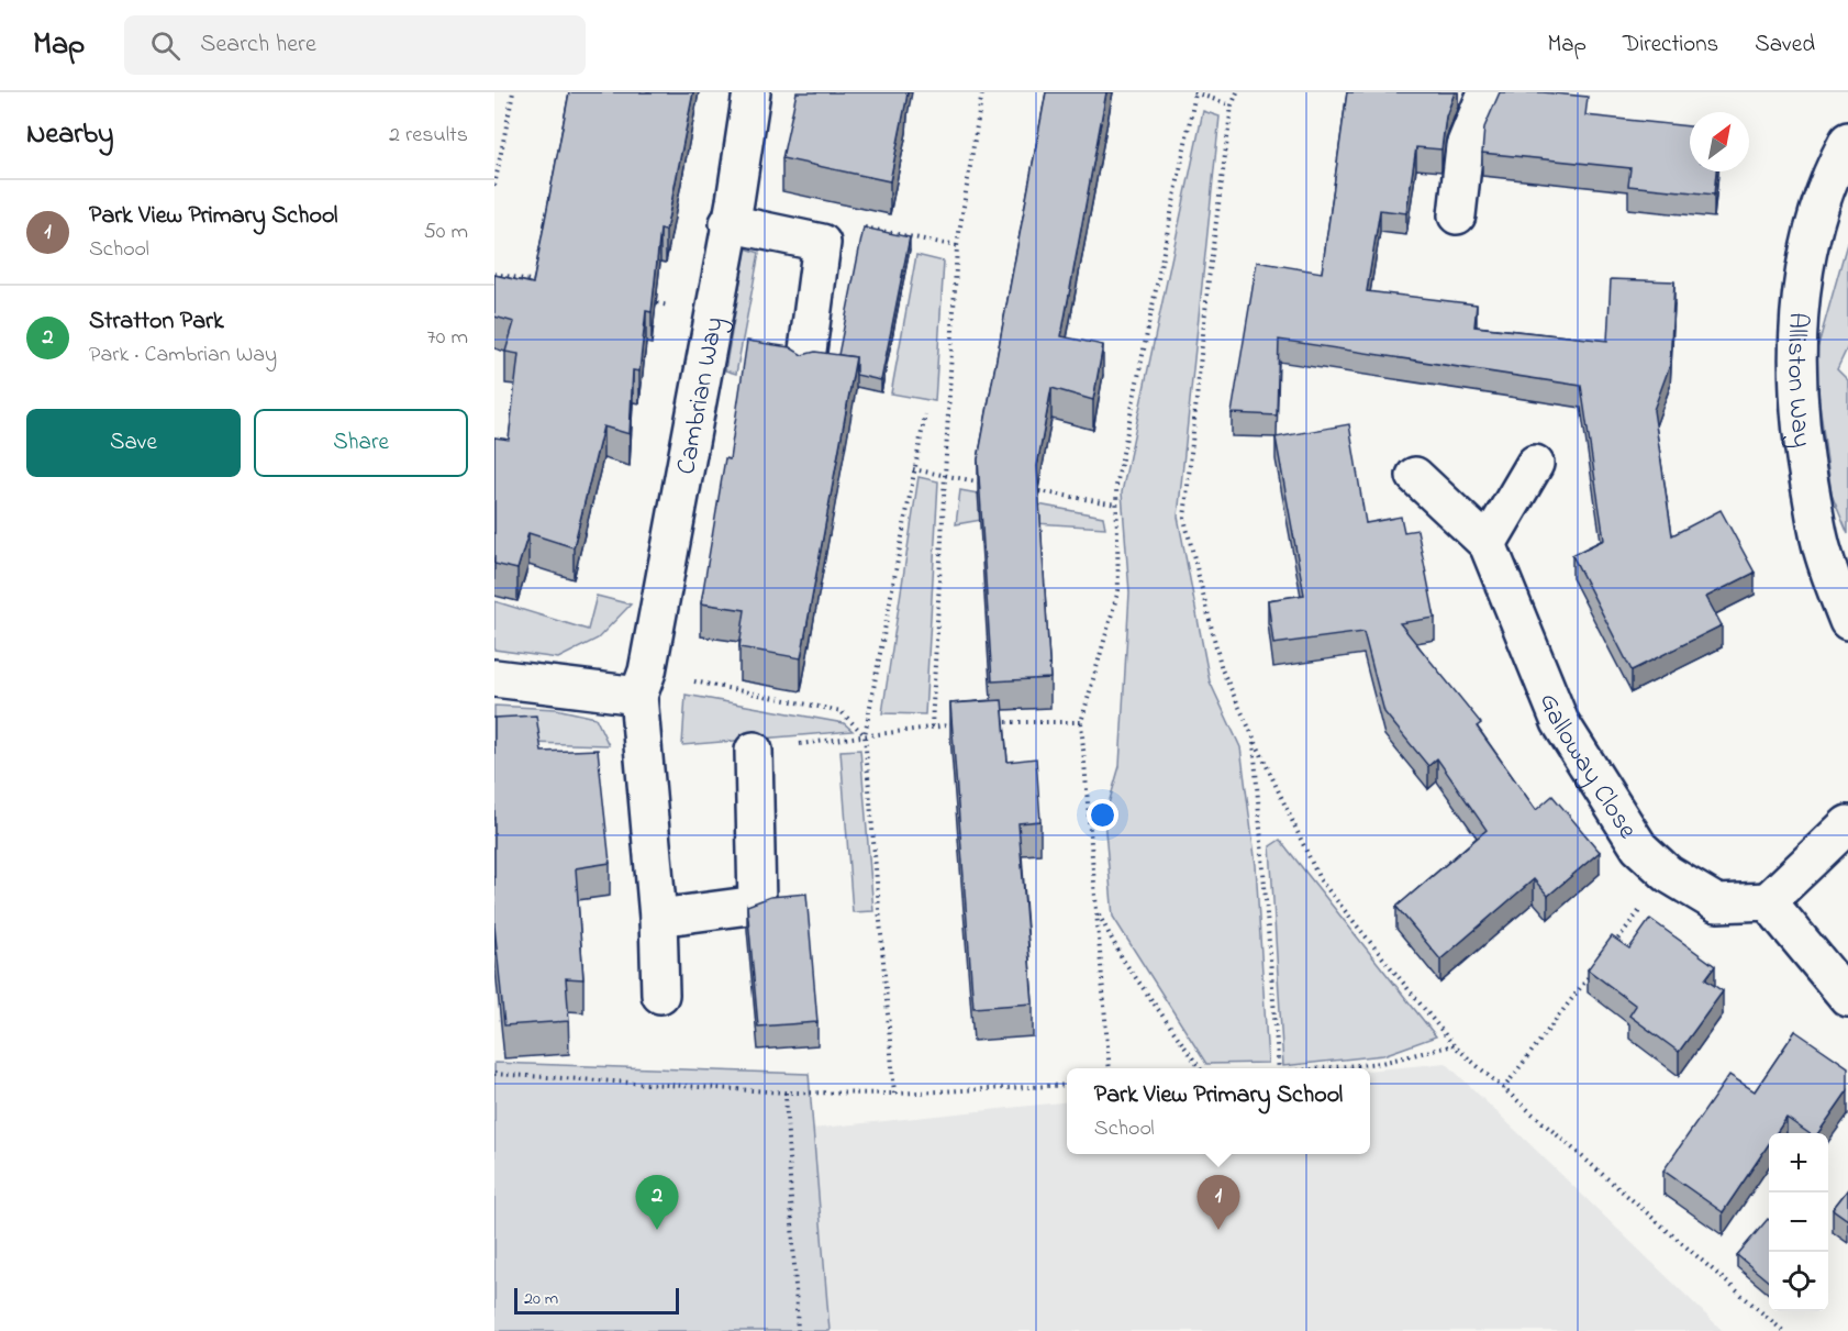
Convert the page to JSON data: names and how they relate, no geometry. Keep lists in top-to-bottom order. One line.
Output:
{"streets":{"street":["Alliston Way","Cambrian Way","Galloway Close"]},"scale_bar":"20 m","north":"top right","page":{"header":"Map","search":"Search here","nav":["Map","Directions","Saved"],"heading":["Nearby","2 results"],"list":[{"mark":"1","name":"Park View Primary School","note":"School","value":"50 m"},{"mark":"2","name":"Stratton Park","note":"Park · Cambrian Way","value":"70 m"}],"buttons":["Save","Share"],"popup":["Park View Primary School","School"],"map_buttons":["+","−"],"pins":["1","2"],"scale":"20 m"}}
